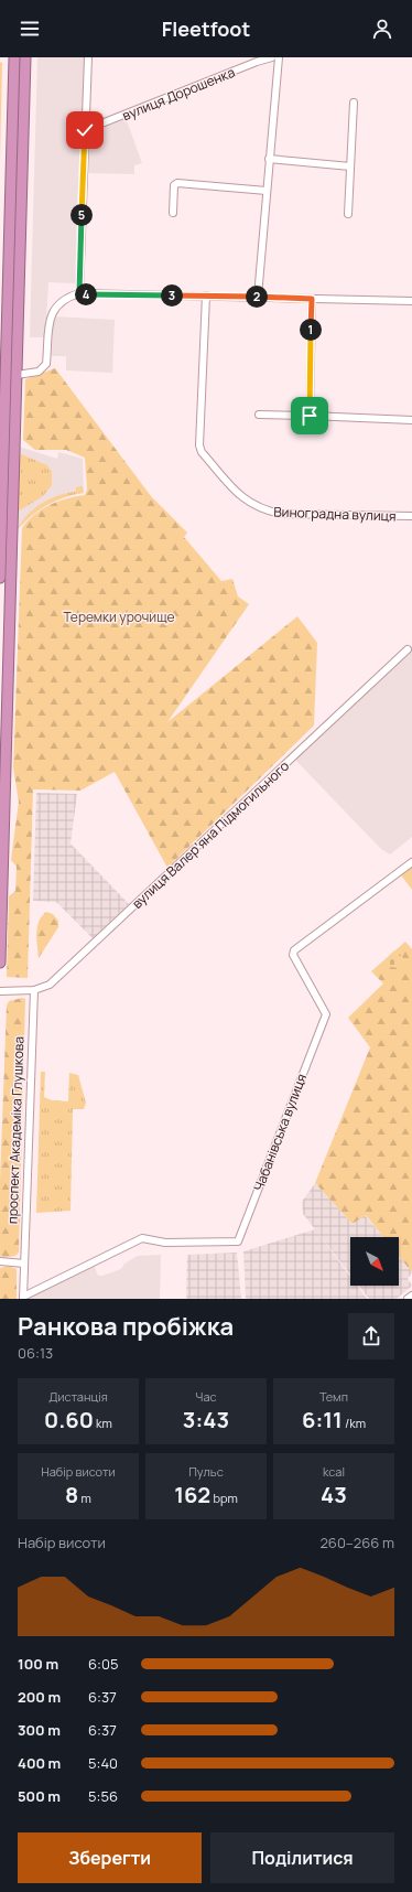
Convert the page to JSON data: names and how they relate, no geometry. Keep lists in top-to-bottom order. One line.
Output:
{"streets":{"street":["вулиця Дорошенка","Виноградна вулиця","вулиця Валерʼяна Підмогильного","проспект Академіка Глушкова","Чабанівська вулиця"]},"crossings":[["вулиця Валерʼяна Підмогильного","проспект Академіка Глушкова"],["проспект Академіка Глушкова","Чабанівська вулиця"]],"parks":["Теремки урочище"],"north":"bottom right","page":{"header":"Fleetfoot","pins":["5","4","3","2","1"],"heading":["Ранкова пробіжка","06:13"],"stats":[["Дистанція","0.60 km"],["Час","3:43"],["Темп","6:11 /km"],["Набір висоти","8 m"],["Пульс","162 bpm"],["kcal","43"]],"chart":["Набір висоти","260–266 m"],"list":[{"name":"100 m","note":"6:05"},{"name":"200 m","note":"6:37"},{"name":"300 m","note":"6:37"},{"name":"400 m","note":"5:40"},{"name":"500 m","note":"5:56"}],"buttons":["Зберегти","Поділитися"]}}
